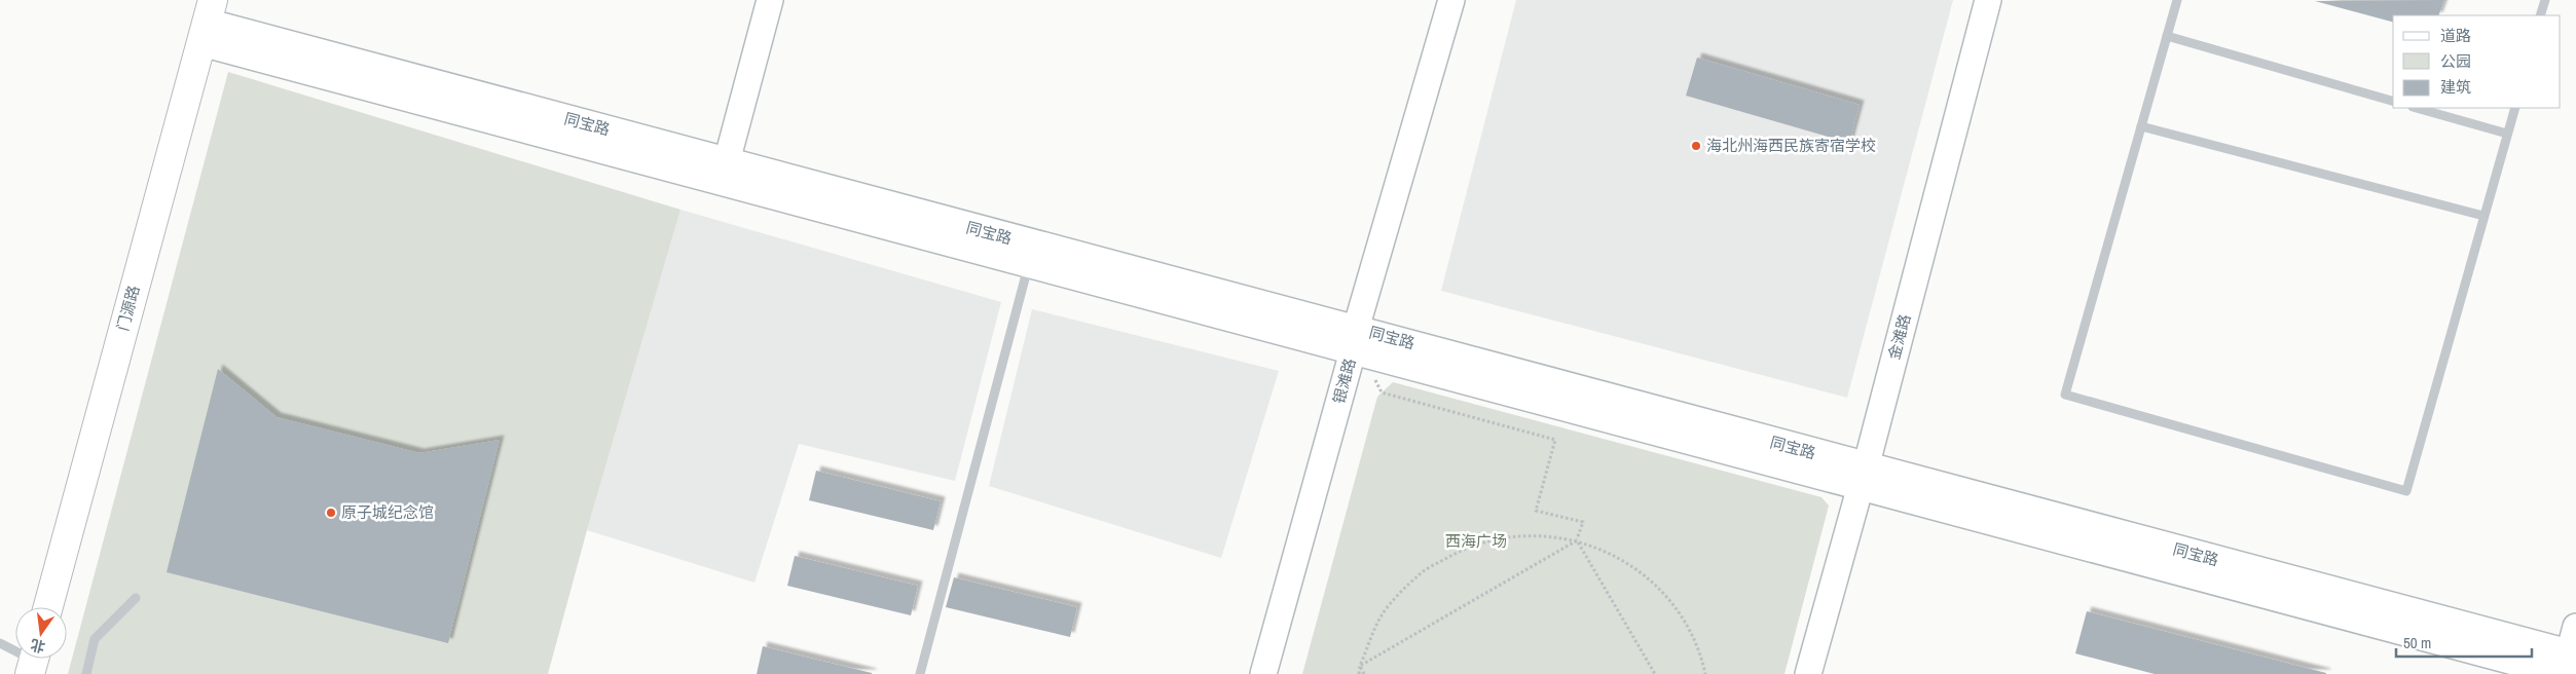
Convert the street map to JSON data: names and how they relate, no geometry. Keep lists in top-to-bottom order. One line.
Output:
{"streets":{"main road":["同宝路","门源路","金滩路","银滩路"]},"crossings":[["同宝路","门源路"],["同宝路","金滩路"],["同宝路","银滩路"]],"parks":["西海广场"],"places":["海北州海西民族寄宿学校","原子城纪念馆"],"legend":["道路","公园","建筑"],"scale_bar":"50 m","north":"bottom"}
